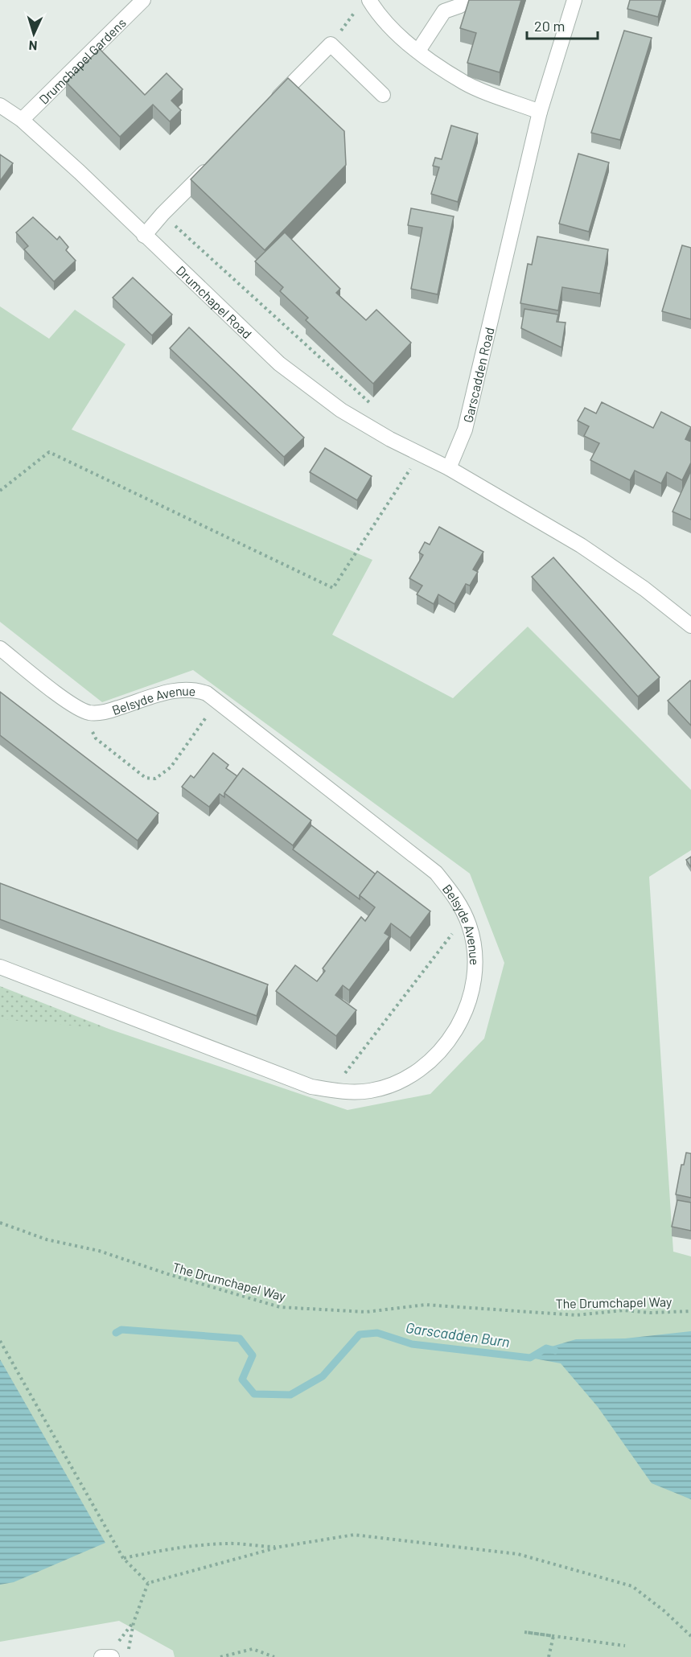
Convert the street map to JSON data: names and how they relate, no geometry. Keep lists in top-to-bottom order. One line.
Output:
{"streets":{"street":["Drumchapel Gardens","Drumchapel Road","Garscadden Road","Belsyde Avenue"],"path":["The Drumchapel Way"]},"crossings":[["Drumchapel Gardens","Drumchapel Road"],["Drumchapel Road","Garscadden Road"]],"water":["Garscadden Burn"],"scale_bar":"20 m","north":"bottom"}
